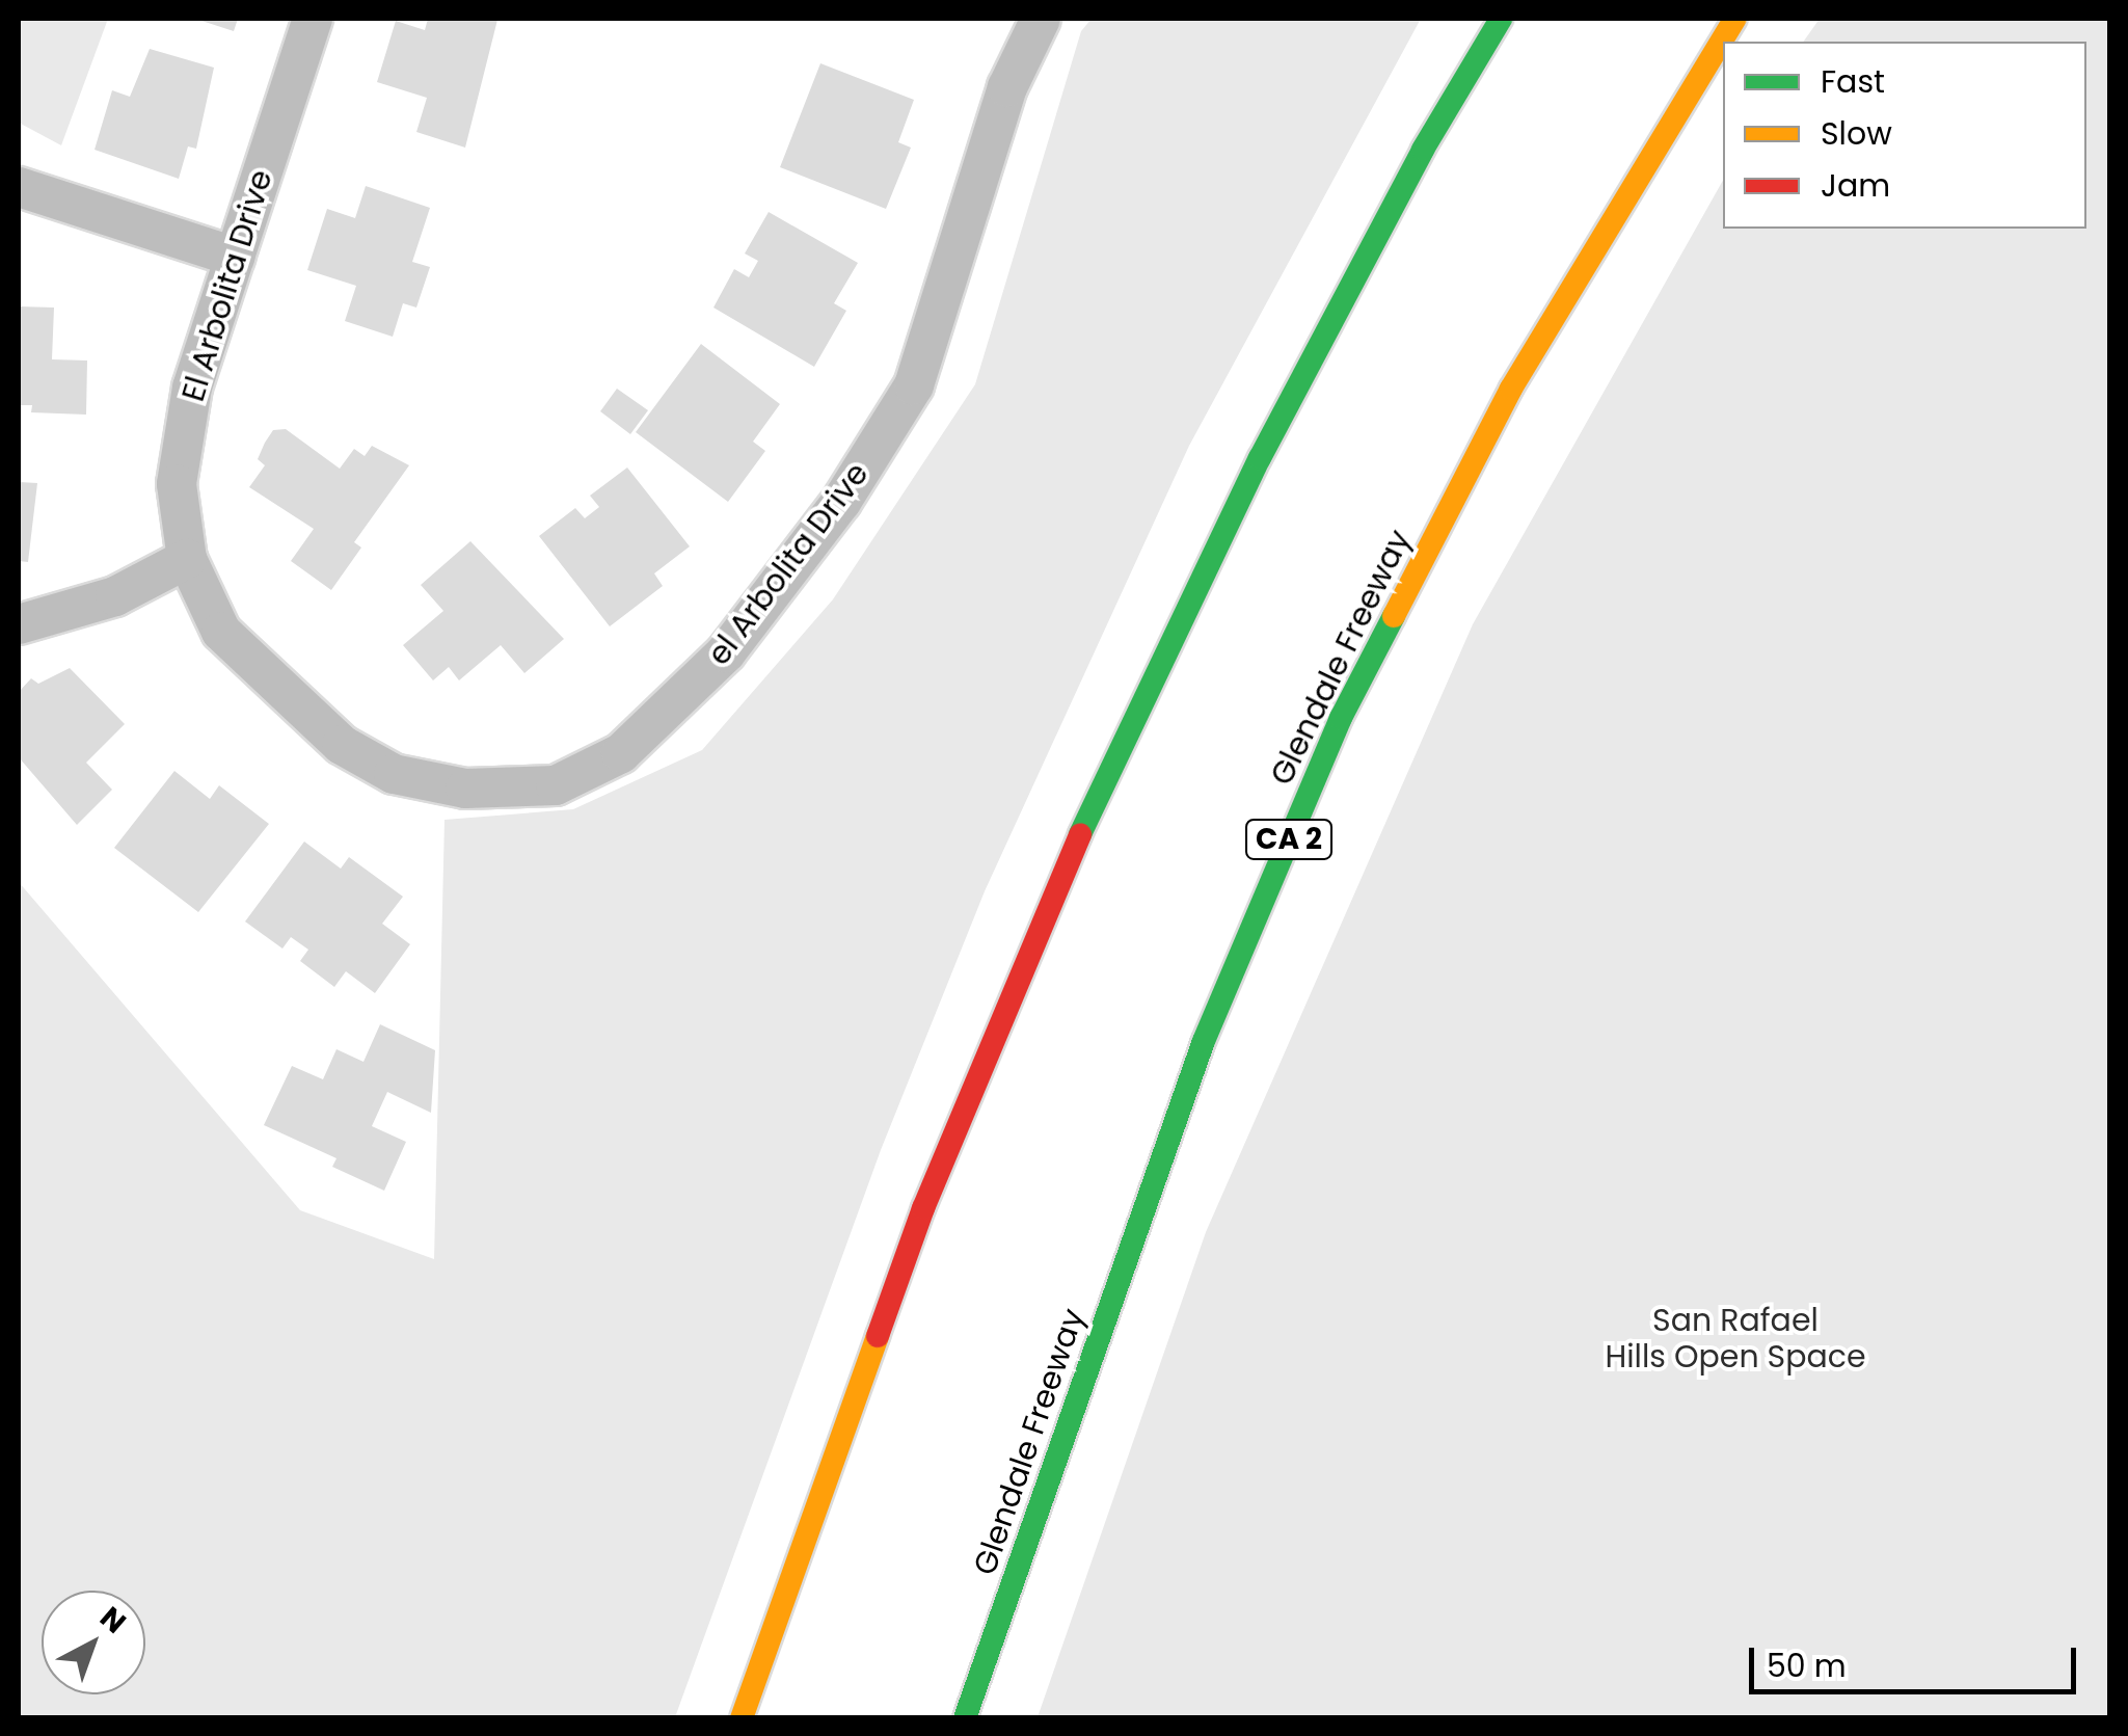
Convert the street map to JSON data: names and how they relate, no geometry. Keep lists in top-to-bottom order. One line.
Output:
{"streets":{"highway":["Glendale Freeway","CA 2"],"street":["El Arbolita Drive","el Arbolita Drive"]},"crossings":[["El Arbolita Drive","el Arbolita Drive"]],"parks":["San Rafael Hills Open Space"],"legend":["Fast","Slow","Jam"],"scale_bar":"50 m","north":"top right"}
